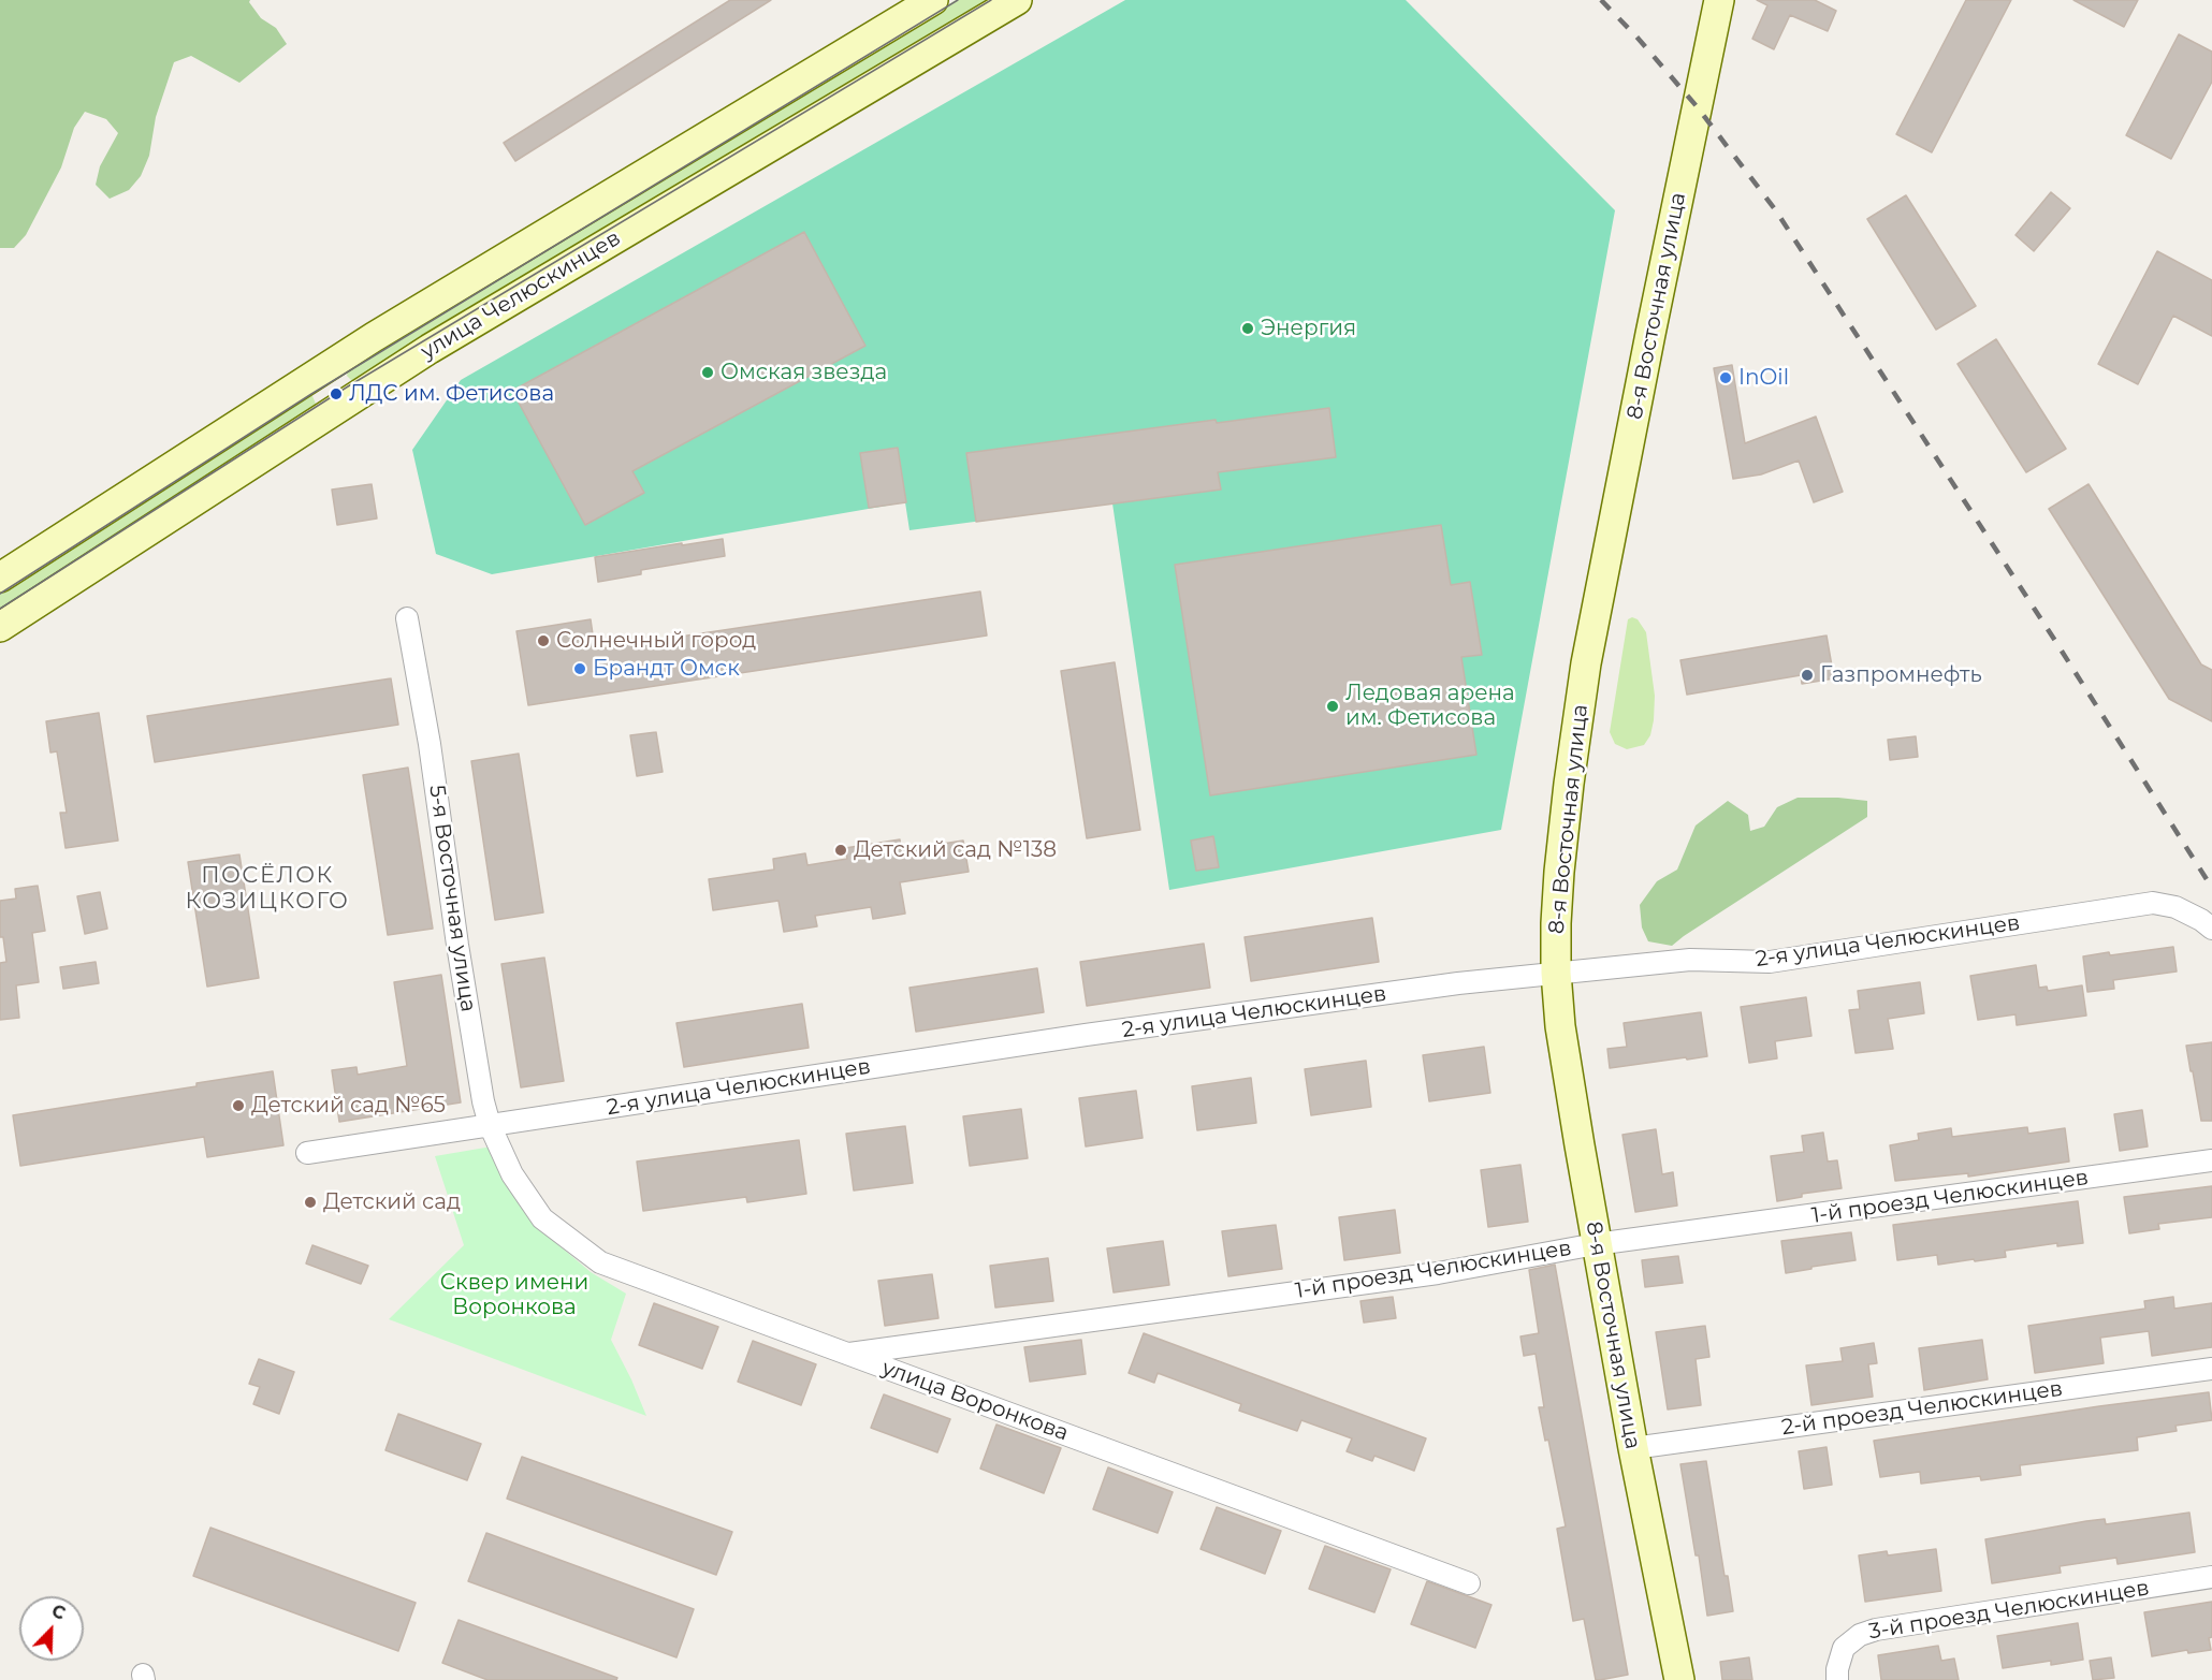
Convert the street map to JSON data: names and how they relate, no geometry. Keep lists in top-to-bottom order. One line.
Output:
{"streets":{"main road":["улица Челюскинцев","8-я Восточная улица"],"street":["5-я Восточная улица","2-я улица Челюскинцев","1-й проезд Челюскинцев","улица Воронкова","2-й проезд Челюскинцев","3-й проезд Челюскинцев"]},"crossings":[["8-я Восточная улица","2-я улица Челюскинцев"],["8-я Восточная улица","1-й проезд Челюскинцев"],["8-я Восточная улица","2-й проезд Челюскинцев"],["5-я Восточная улица","2-я улица Челюскинцев"],["5-я Восточная улица","улица Воронкова"],["1-й проезд Челюскинцев","улица Воронкова"]],"districts":["ПОСЁЛОК КОЗИЦКОГО"],"parks":["Сквер имени Воронкова"],"places":["Энергия","Омская звезда","InOil","ЛДС им. Фетисова","Солнечный город","Брандт Омск","Газпромнефть","Ледовая арена им. Фетисова","Детский сад №138","Детский сад №65","Детский сад"],"north":"top right"}
